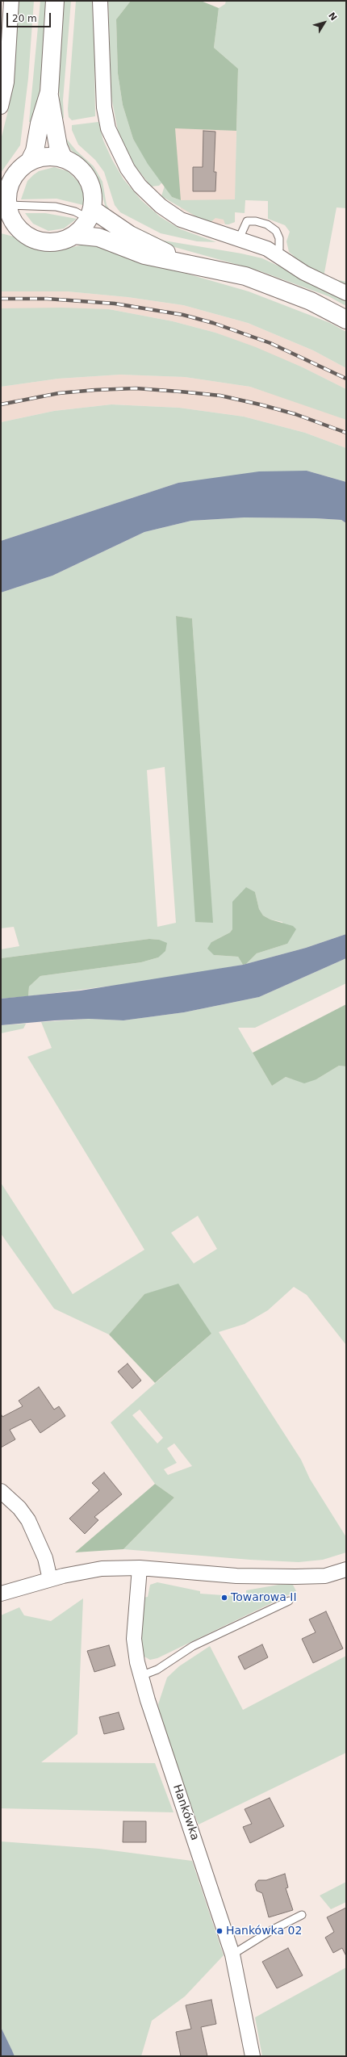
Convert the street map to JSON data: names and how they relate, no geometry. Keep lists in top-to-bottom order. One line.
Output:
{"streets":{"street":["Hankówka"]},"places":["Towarowa II","Hankówka 02"],"scale_bar":"20 m","north":"top right"}
